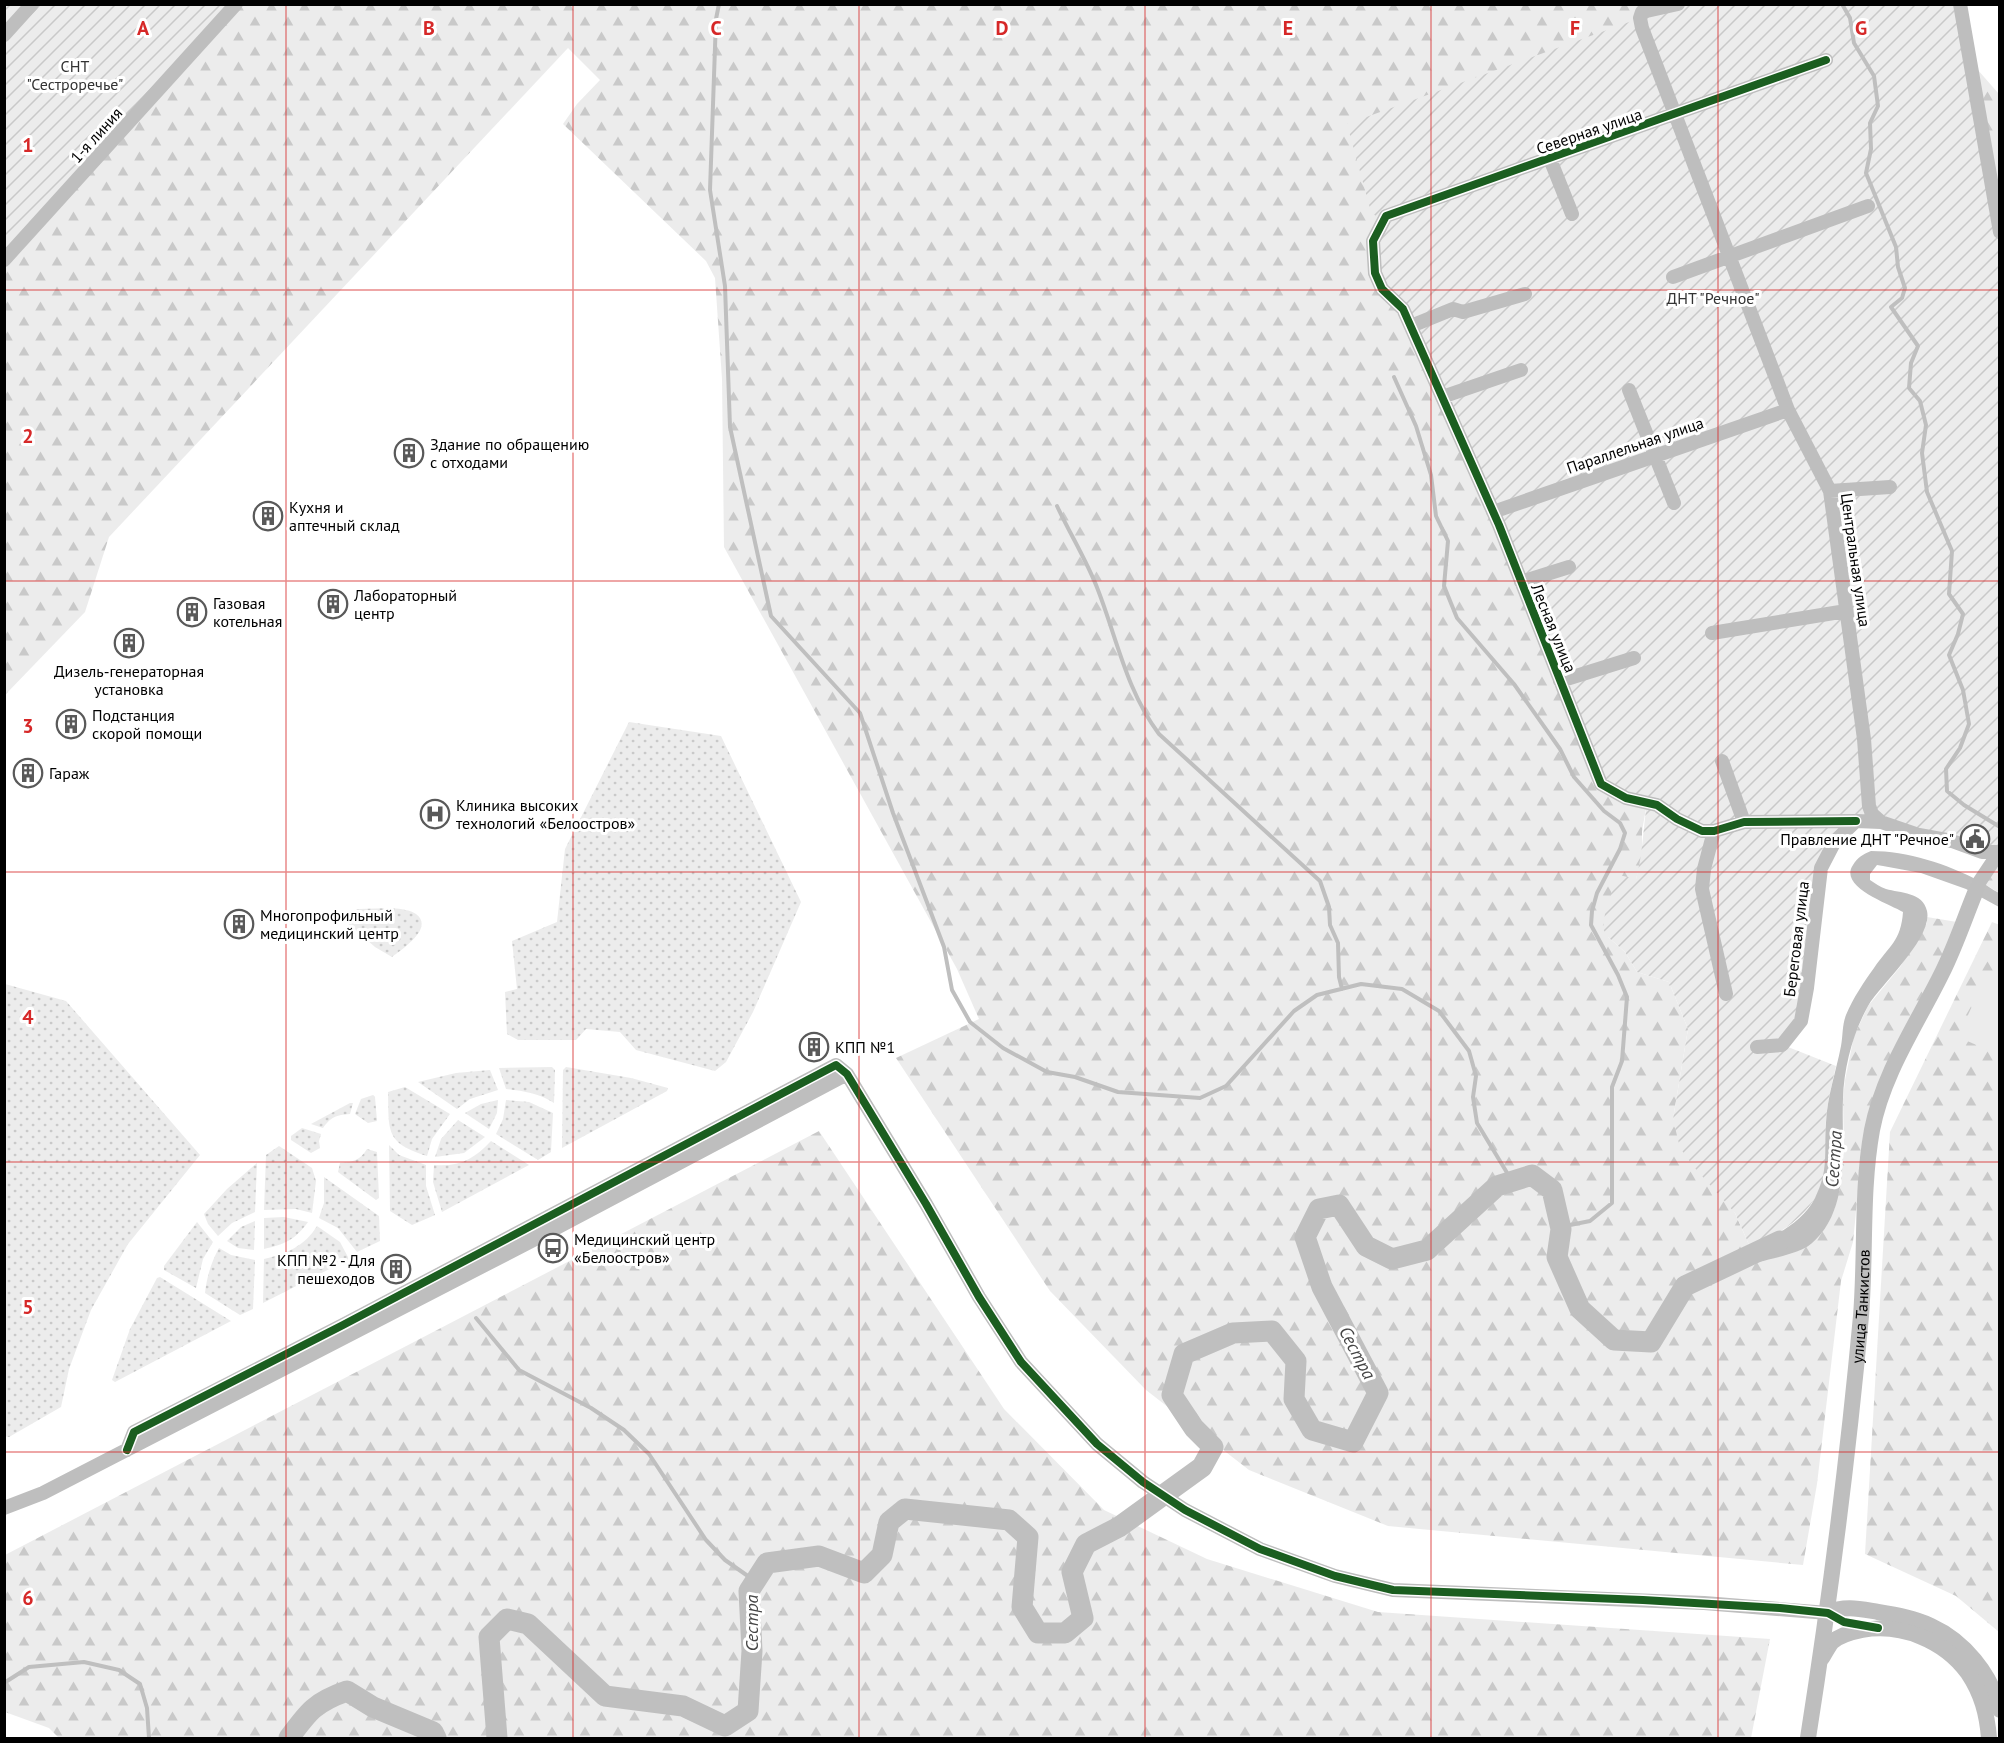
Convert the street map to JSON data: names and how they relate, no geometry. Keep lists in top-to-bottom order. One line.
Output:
{"streets":{"street":["Северная улица","1-я линия","Параллельная улица","Центральная улица","Лесная улица","Береговая улица","улица Танкистов"]},"crossings":[["Северная улица","Центральная улица"],["Северная улица","Лесная улица"],["Параллельная улица","Центральная улица"],["Параллельная улица","Лесная улица"]],"water":["Сестра"],"parks":["СНТ \"Сестроречье\"","ДНТ \"Речное\""],"places":{"building":["Здание по обращению с отходами","Кухня и аптечный склад","Лабораторный центр","Газовая котельная","Дизель-генераторная установка","Подстанция скорой помощи","Гараж","Многопрофильный медицинский центр","КПП №1","КПП №2 - Для пешеходов"],"hospital":["Клиника высоких технологий «Белоостров»"],"public building":["Правление ДНТ \"Речное\""],"bus stop":["Медицинский центр «Белоостров»"]},"grid":{"columns":["A","B","C","D","E","F","G"],"rows":["1","2","3","4","5","6"]}}
